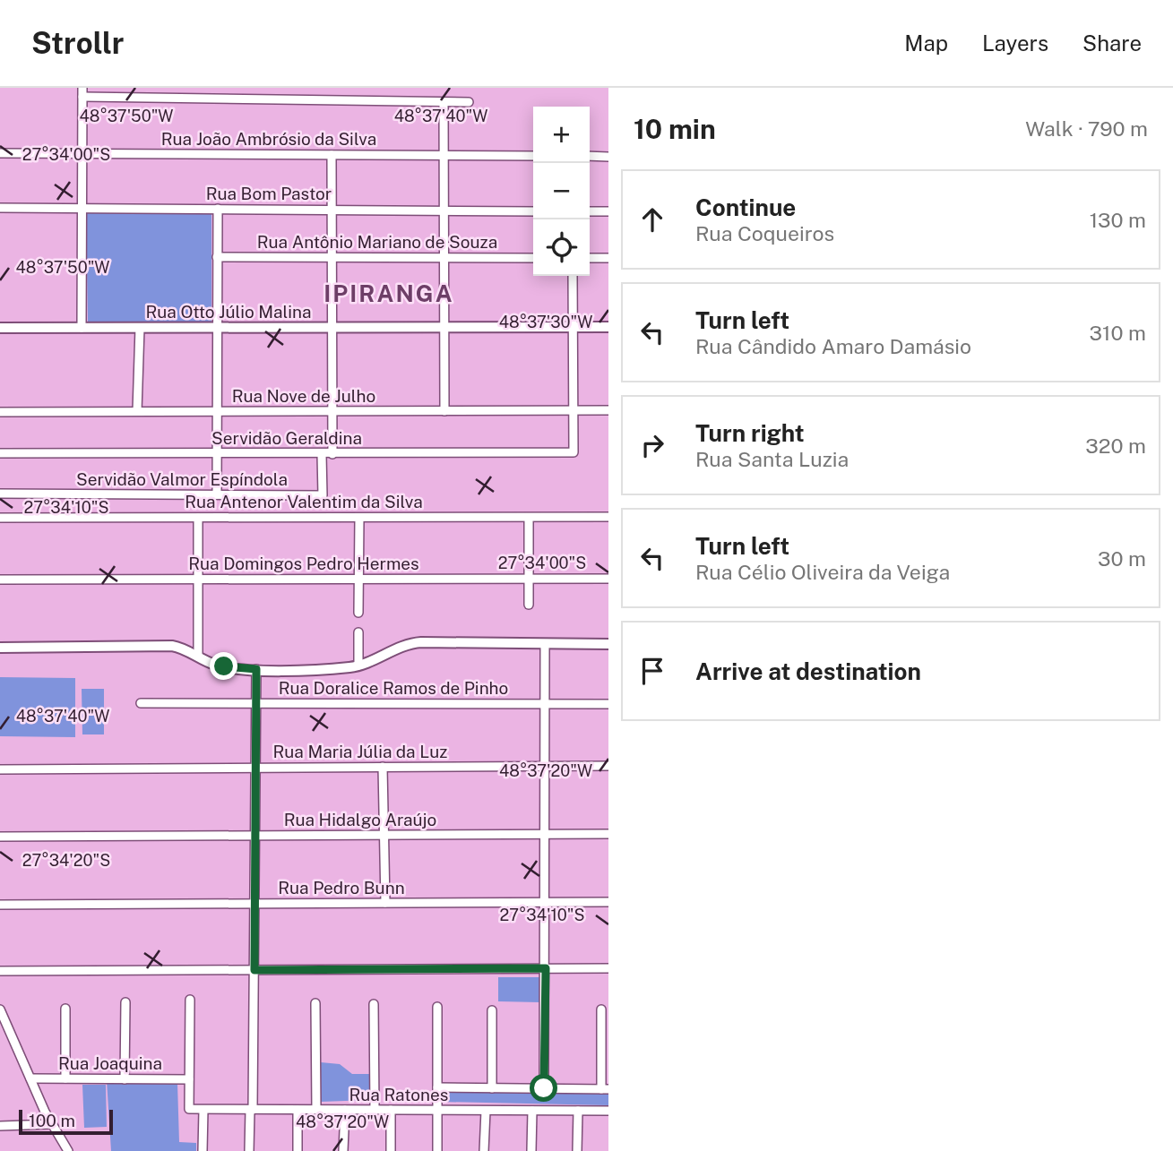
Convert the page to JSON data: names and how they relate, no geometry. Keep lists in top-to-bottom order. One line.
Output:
{"streets":{"main road":["Rua Otto Júlio Malina"],"street":["Rua João Ambrósio da Silva","Rua Bom Pastor","Rua Antônio Mariano de Souza","Rua Nove de Julho","Servidão Geraldina","Servidão Valmor Espíndola","Rua Antenor Valentim da Silva","Rua Domingos Pedro Hermes","Rua Doralice Ramos de Pinho","Rua Maria Júlia da Luz","Rua Hidalgo Araújo","Rua Pedro Bunn","Rua Joaquina","Rua Ratones"]},"crossings":[["Rua Nove de Julho","Servidão Geraldina"],["Servidão Geraldina","Servidão Valmor Espíndola"],["Rua Joaquina","Rua Ratones"]],"districts":["IPIRANGA"],"scale_bar":"100 m","page":{"header":"Strollr","nav":["Map","Layers","Share"],"heading":["10 min","Walk · 790 m"],"map_buttons":["+","−"],"list":[["Continue","Rua Coqueiros","130 m"],["Turn left","Rua Cândido Amaro Damásio","310 m"],["Turn right","Rua Santa Luzia","320 m"],["Turn left","Rua Célio Oliveira da Veiga","30 m"],"Arrive at destination"],"scale":"100 m"},"coordinates":["48°37'50\"W","48°37'40\"W","27°34'00\"S","48°37'30\"W","27°34'10\"S","48°37'20\"W","27°34'20\"S"]}
